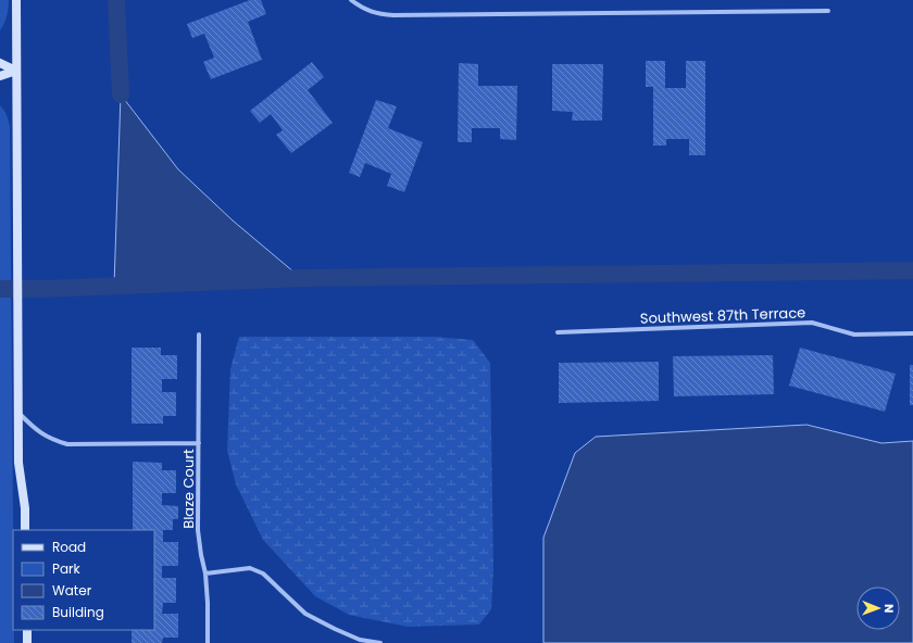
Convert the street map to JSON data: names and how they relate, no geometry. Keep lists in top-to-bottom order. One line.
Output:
{"streets":{"street":["Southwest 87th Terrace","Blaze Court"]},"legend":["Road","Park","Water","Building"],"north":"right"}
